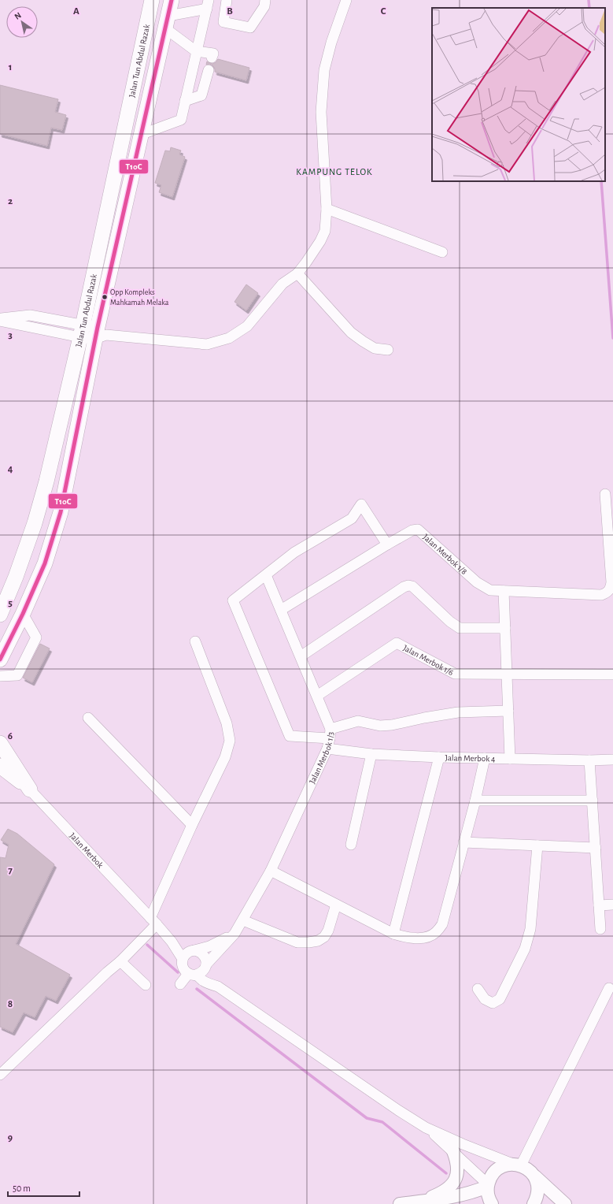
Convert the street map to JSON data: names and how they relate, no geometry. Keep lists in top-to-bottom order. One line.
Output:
{"streets":{"highway":["Jalan Tun Abdul Razak"],"street":["Jalan Merbok 1/8","Jalan Merbok 1/6","Jalan Merbok 1/3","Jalan Merbok 4","Jalan Merbok"]},"crossings":[["Jalan Merbok 1/8","Jalan Merbok 1/3"],["Jalan Merbok 1/6","Jalan Merbok 1/3"],["Jalan Merbok 1/3","Jalan Merbok 4"],["Jalan Merbok 1/3","Jalan Merbok"]],"districts":["KAMPUNG TELOK"],"places":["Opp Kompleks Mahkamah Melaka"],"lines":["transit line T10C"],"scale_bar":"50 m","north":"top left","grid":{"columns":["A","B","C"],"rows":["1","2","3","4","5","6","7","8","9"]}}
